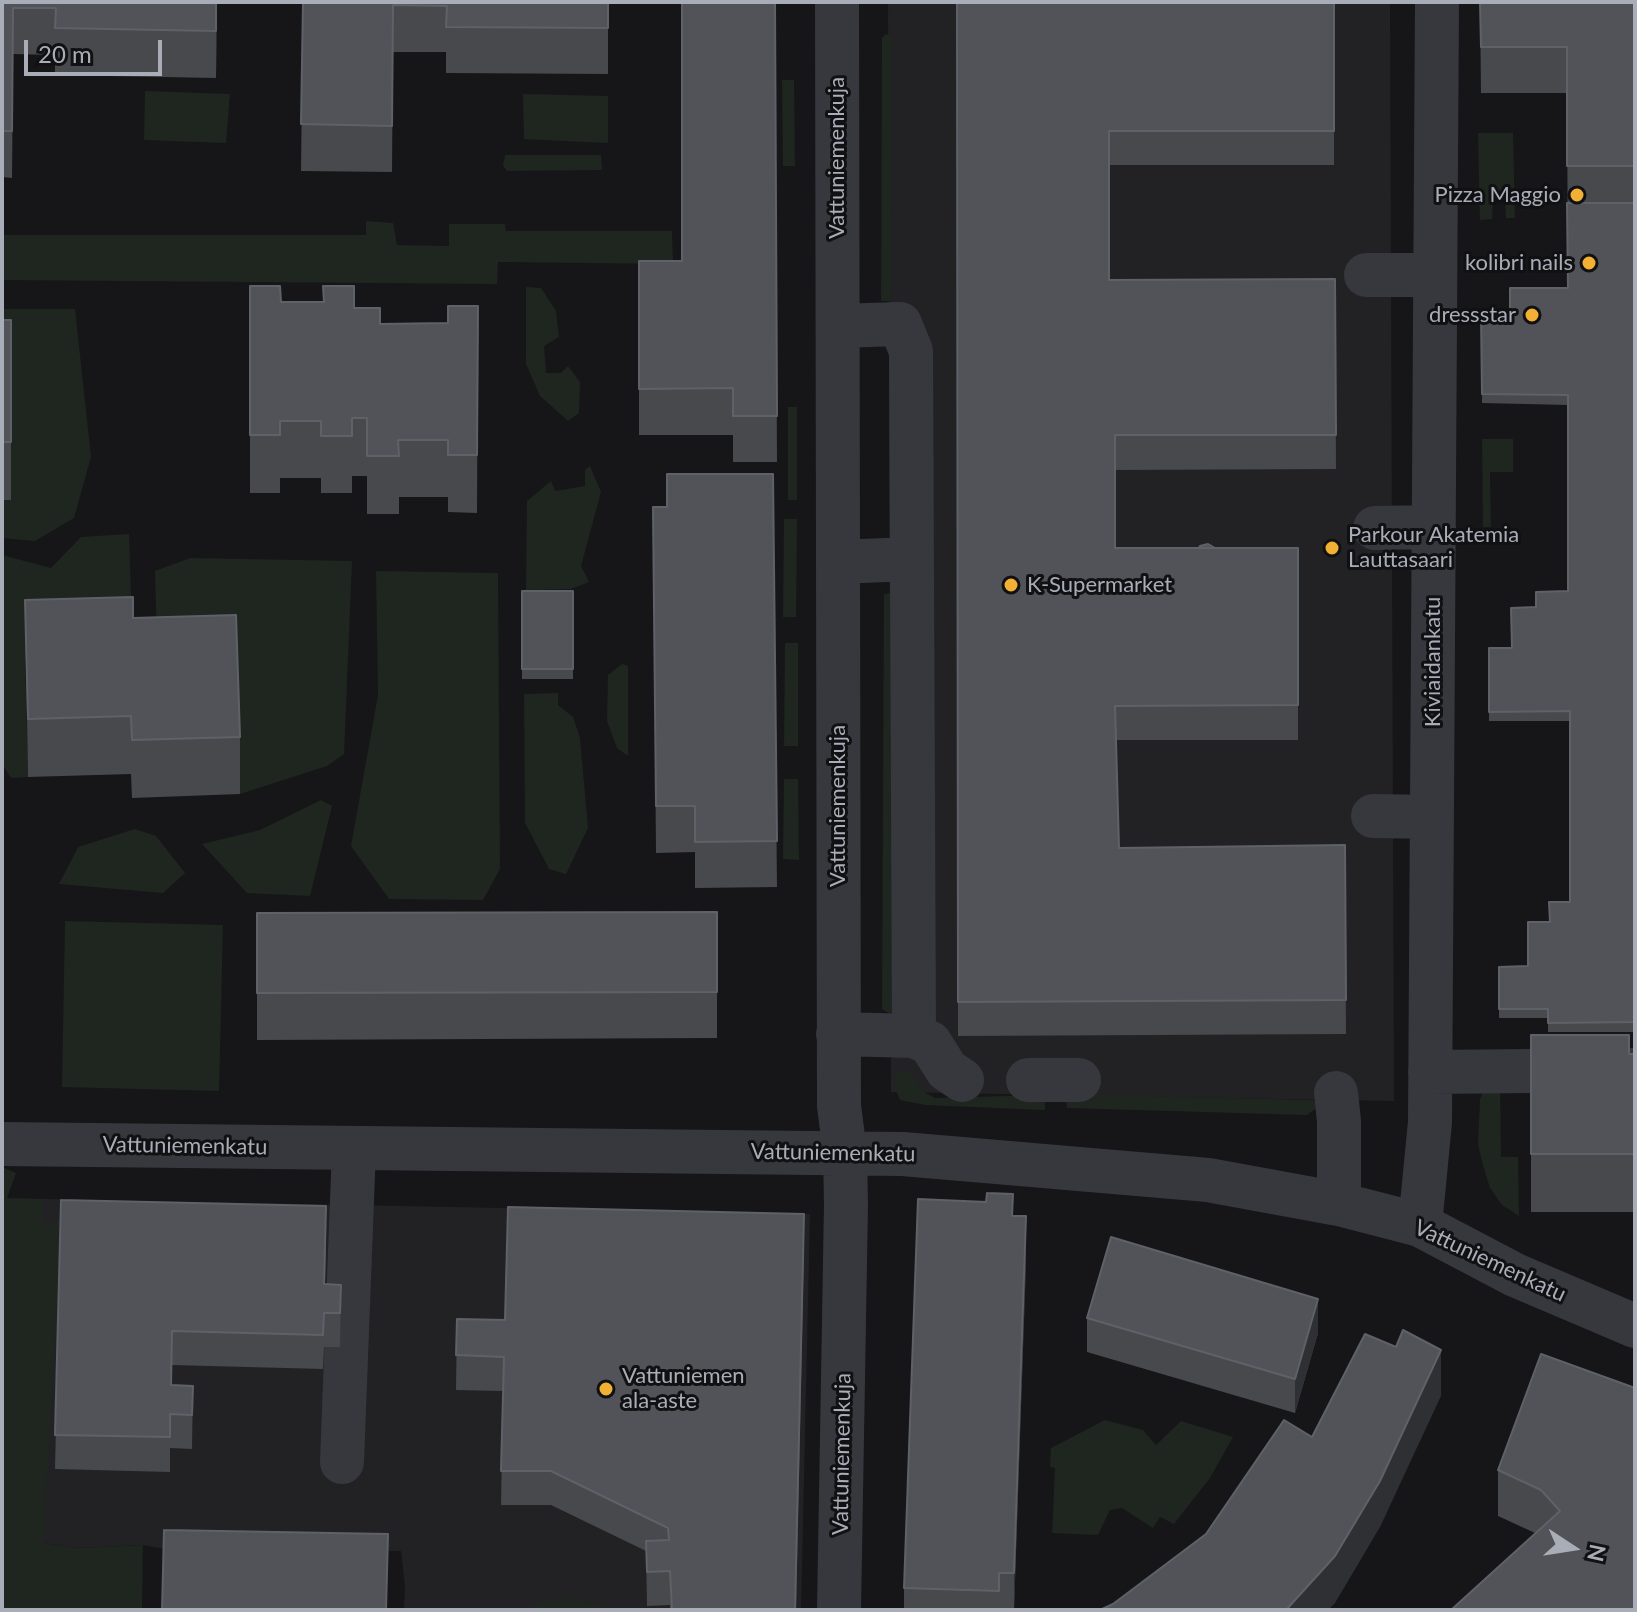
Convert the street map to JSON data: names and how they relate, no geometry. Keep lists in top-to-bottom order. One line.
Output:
{"streets":{"street":["Vattuniemenkuja","Kiviaidankatu","Vattuniemenkatu"]},"crossings":[["Vattuniemenkuja","Vattuniemenkatu"],["Kiviaidankatu","Vattuniemenkatu"]],"places":["Pizza Maggio","kolibri nails","dressstar","Parkour Akatemia Lauttasaari","K-Supermarket","Vattuniemen ala-aste"],"scale_bar":"20 m","north":"right"}
